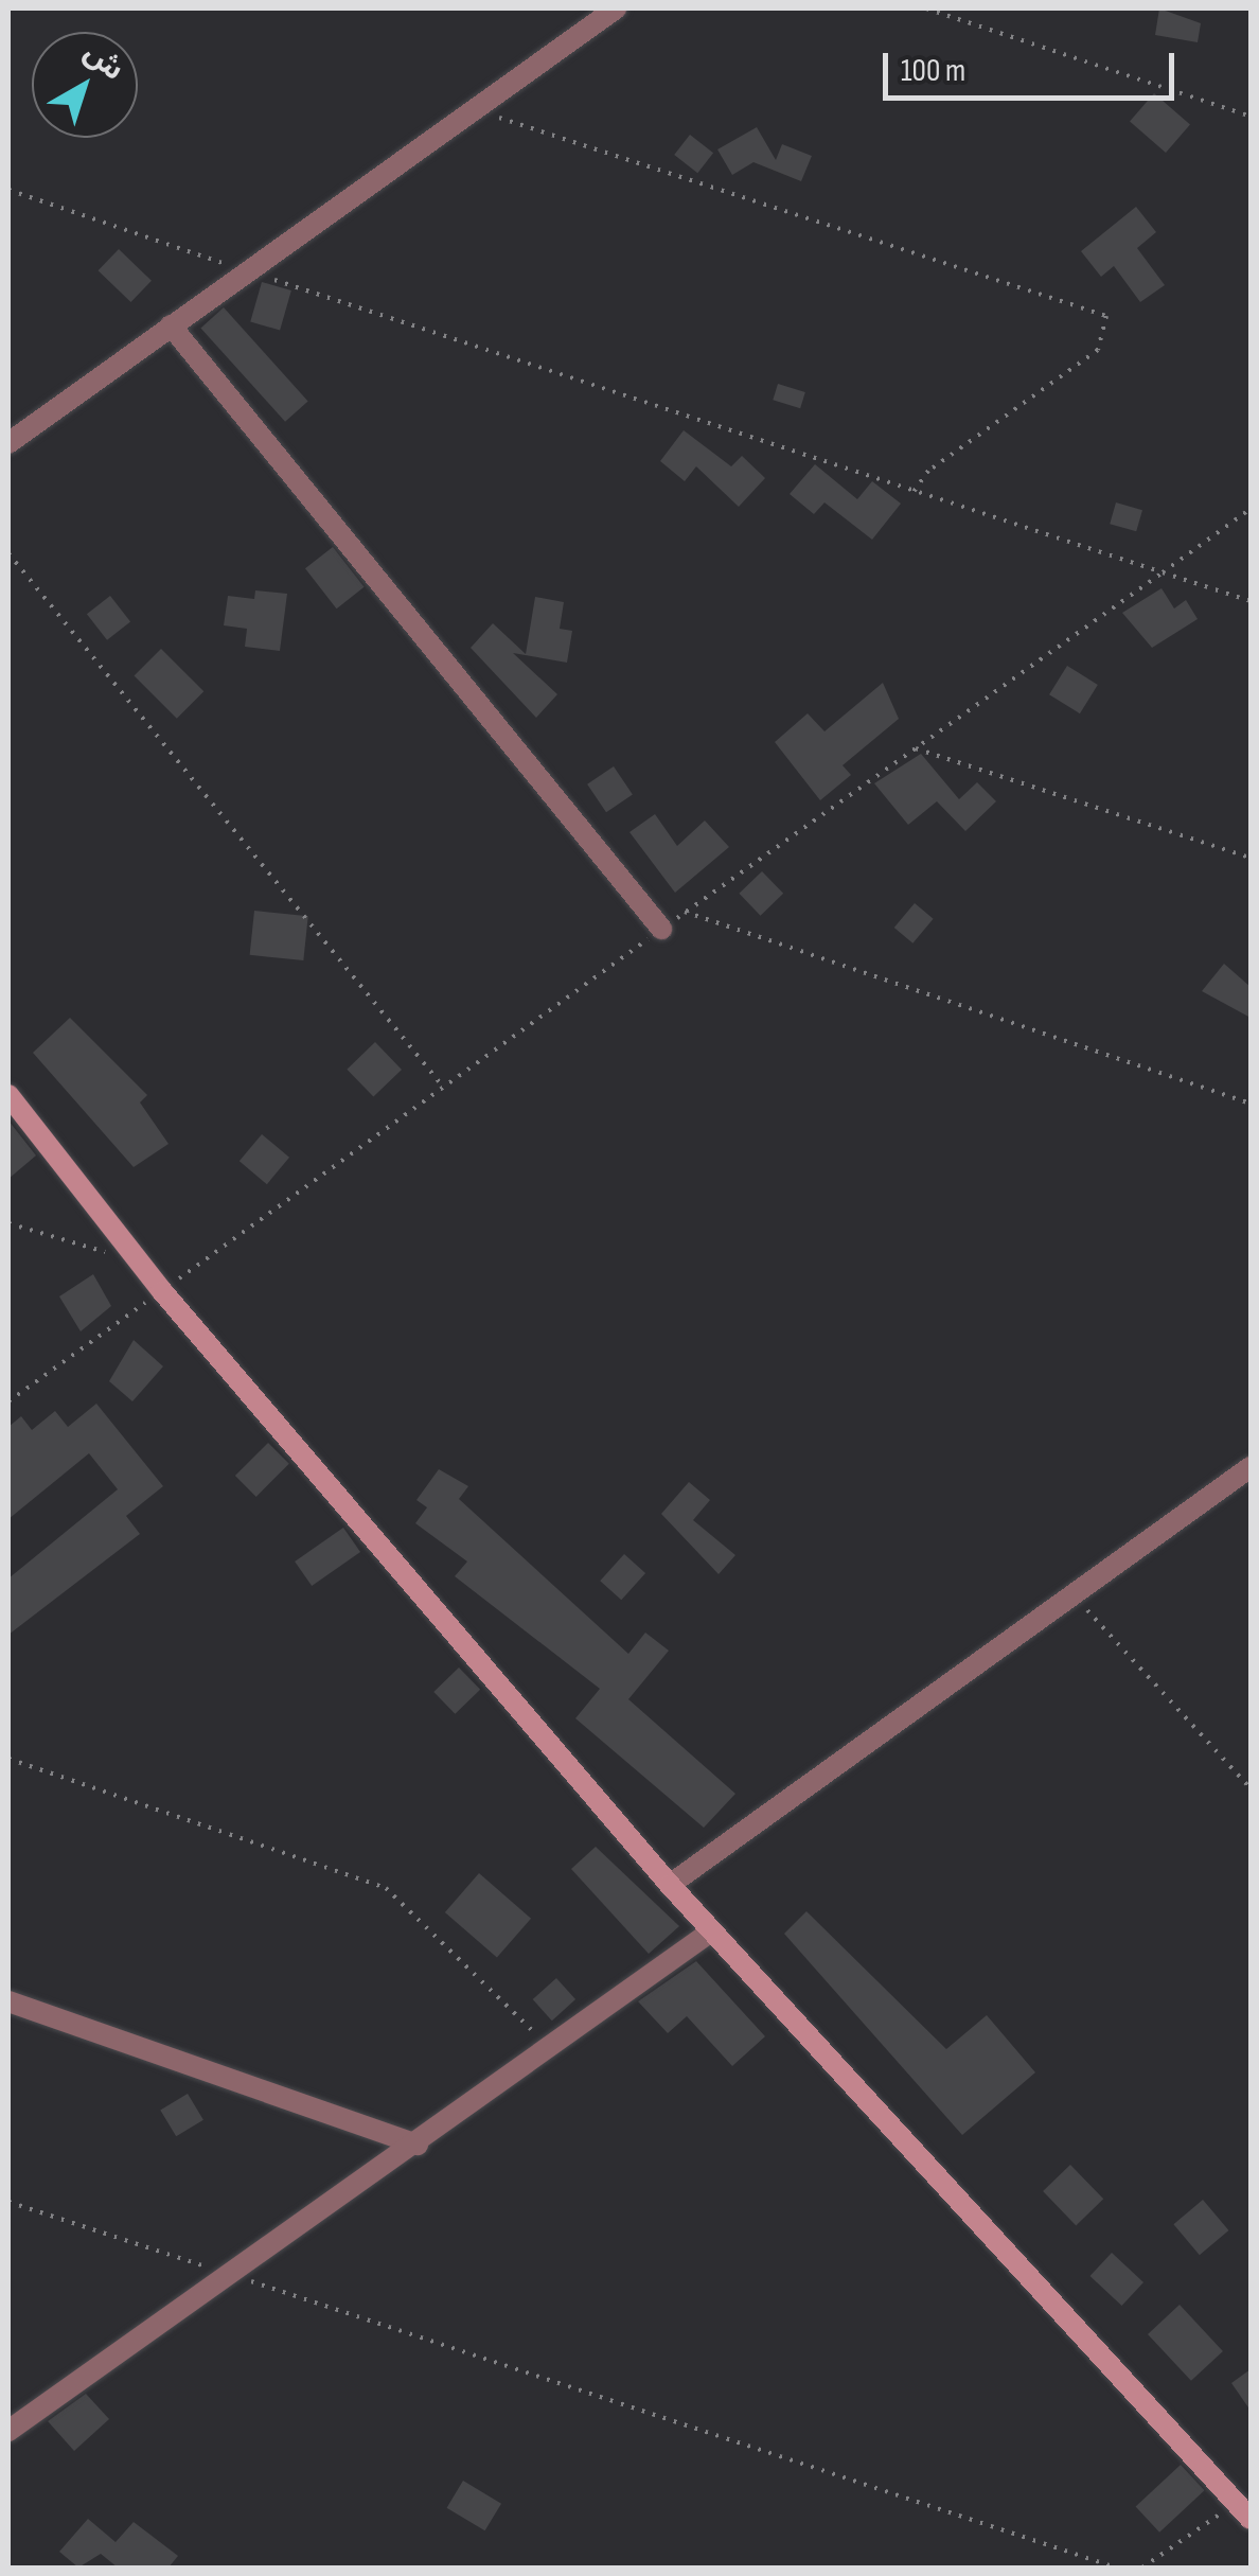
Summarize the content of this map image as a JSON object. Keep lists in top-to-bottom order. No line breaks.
{"scale_bar":"100 m","north":"top right"}
